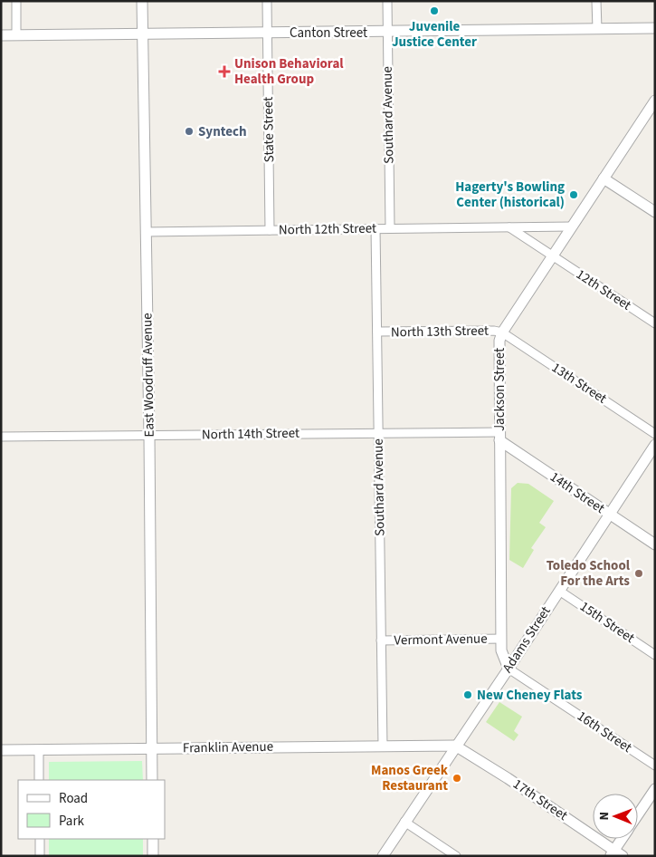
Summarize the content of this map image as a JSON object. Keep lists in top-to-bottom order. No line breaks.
{"streets":{"street":["Canton Street","Southard Avenue","State Street","North 12th Street","12th Street","North 13th Street","East Woodruff Avenue","13th Street","Jackson Street","North 14th Street","14th Street","15th Street","Vermont Avenue","Adams Street","16th Street","Franklin Avenue","17th Street"]},"crossings":[["Canton Street","Southard Avenue"],["Canton Street","State Street"],["Canton Street","East Woodruff Avenue"],["Southard Avenue","North 12th Street"],["Southard Avenue","North 13th Street"],["Southard Avenue","North 14th Street"],["Southard Avenue","Vermont Avenue"],["Southard Avenue","Franklin Avenue"],["State Street","North 12th Street"],["North 12th Street","East Woodruff Avenue"],["North 12th Street","Jackson Street"],["12th Street","Jackson Street"],["North 13th Street","13th Street"],["North 13th Street","Jackson Street"],["East Woodruff Avenue","North 14th Street"],["East Woodruff Avenue","Franklin Avenue"],["13th Street","Jackson Street"],["Jackson Street","North 14th Street"],["Jackson Street","14th Street"],["Jackson Street","Vermont Avenue"],["Jackson Street","Adams Street"],["Jackson Street","16th Street"],["North 14th Street","14th Street"],["14th Street","Adams Street"],["15th Street","Adams Street"],["Adams Street","16th Street"],["Adams Street","Franklin Avenue"],["Adams Street","17th Street"],["Franklin Avenue","17th Street"]],"places":{"other":["Juvenile Justice Center","Syntech","Hagerty's Bowling Center (historical)","Toledo School For the Arts","New Cheney Flats","Manos Greek Restaurant"],"health":["Unison Behavioral Health Group"]},"legend":["Road","Park"],"north":"left"}
